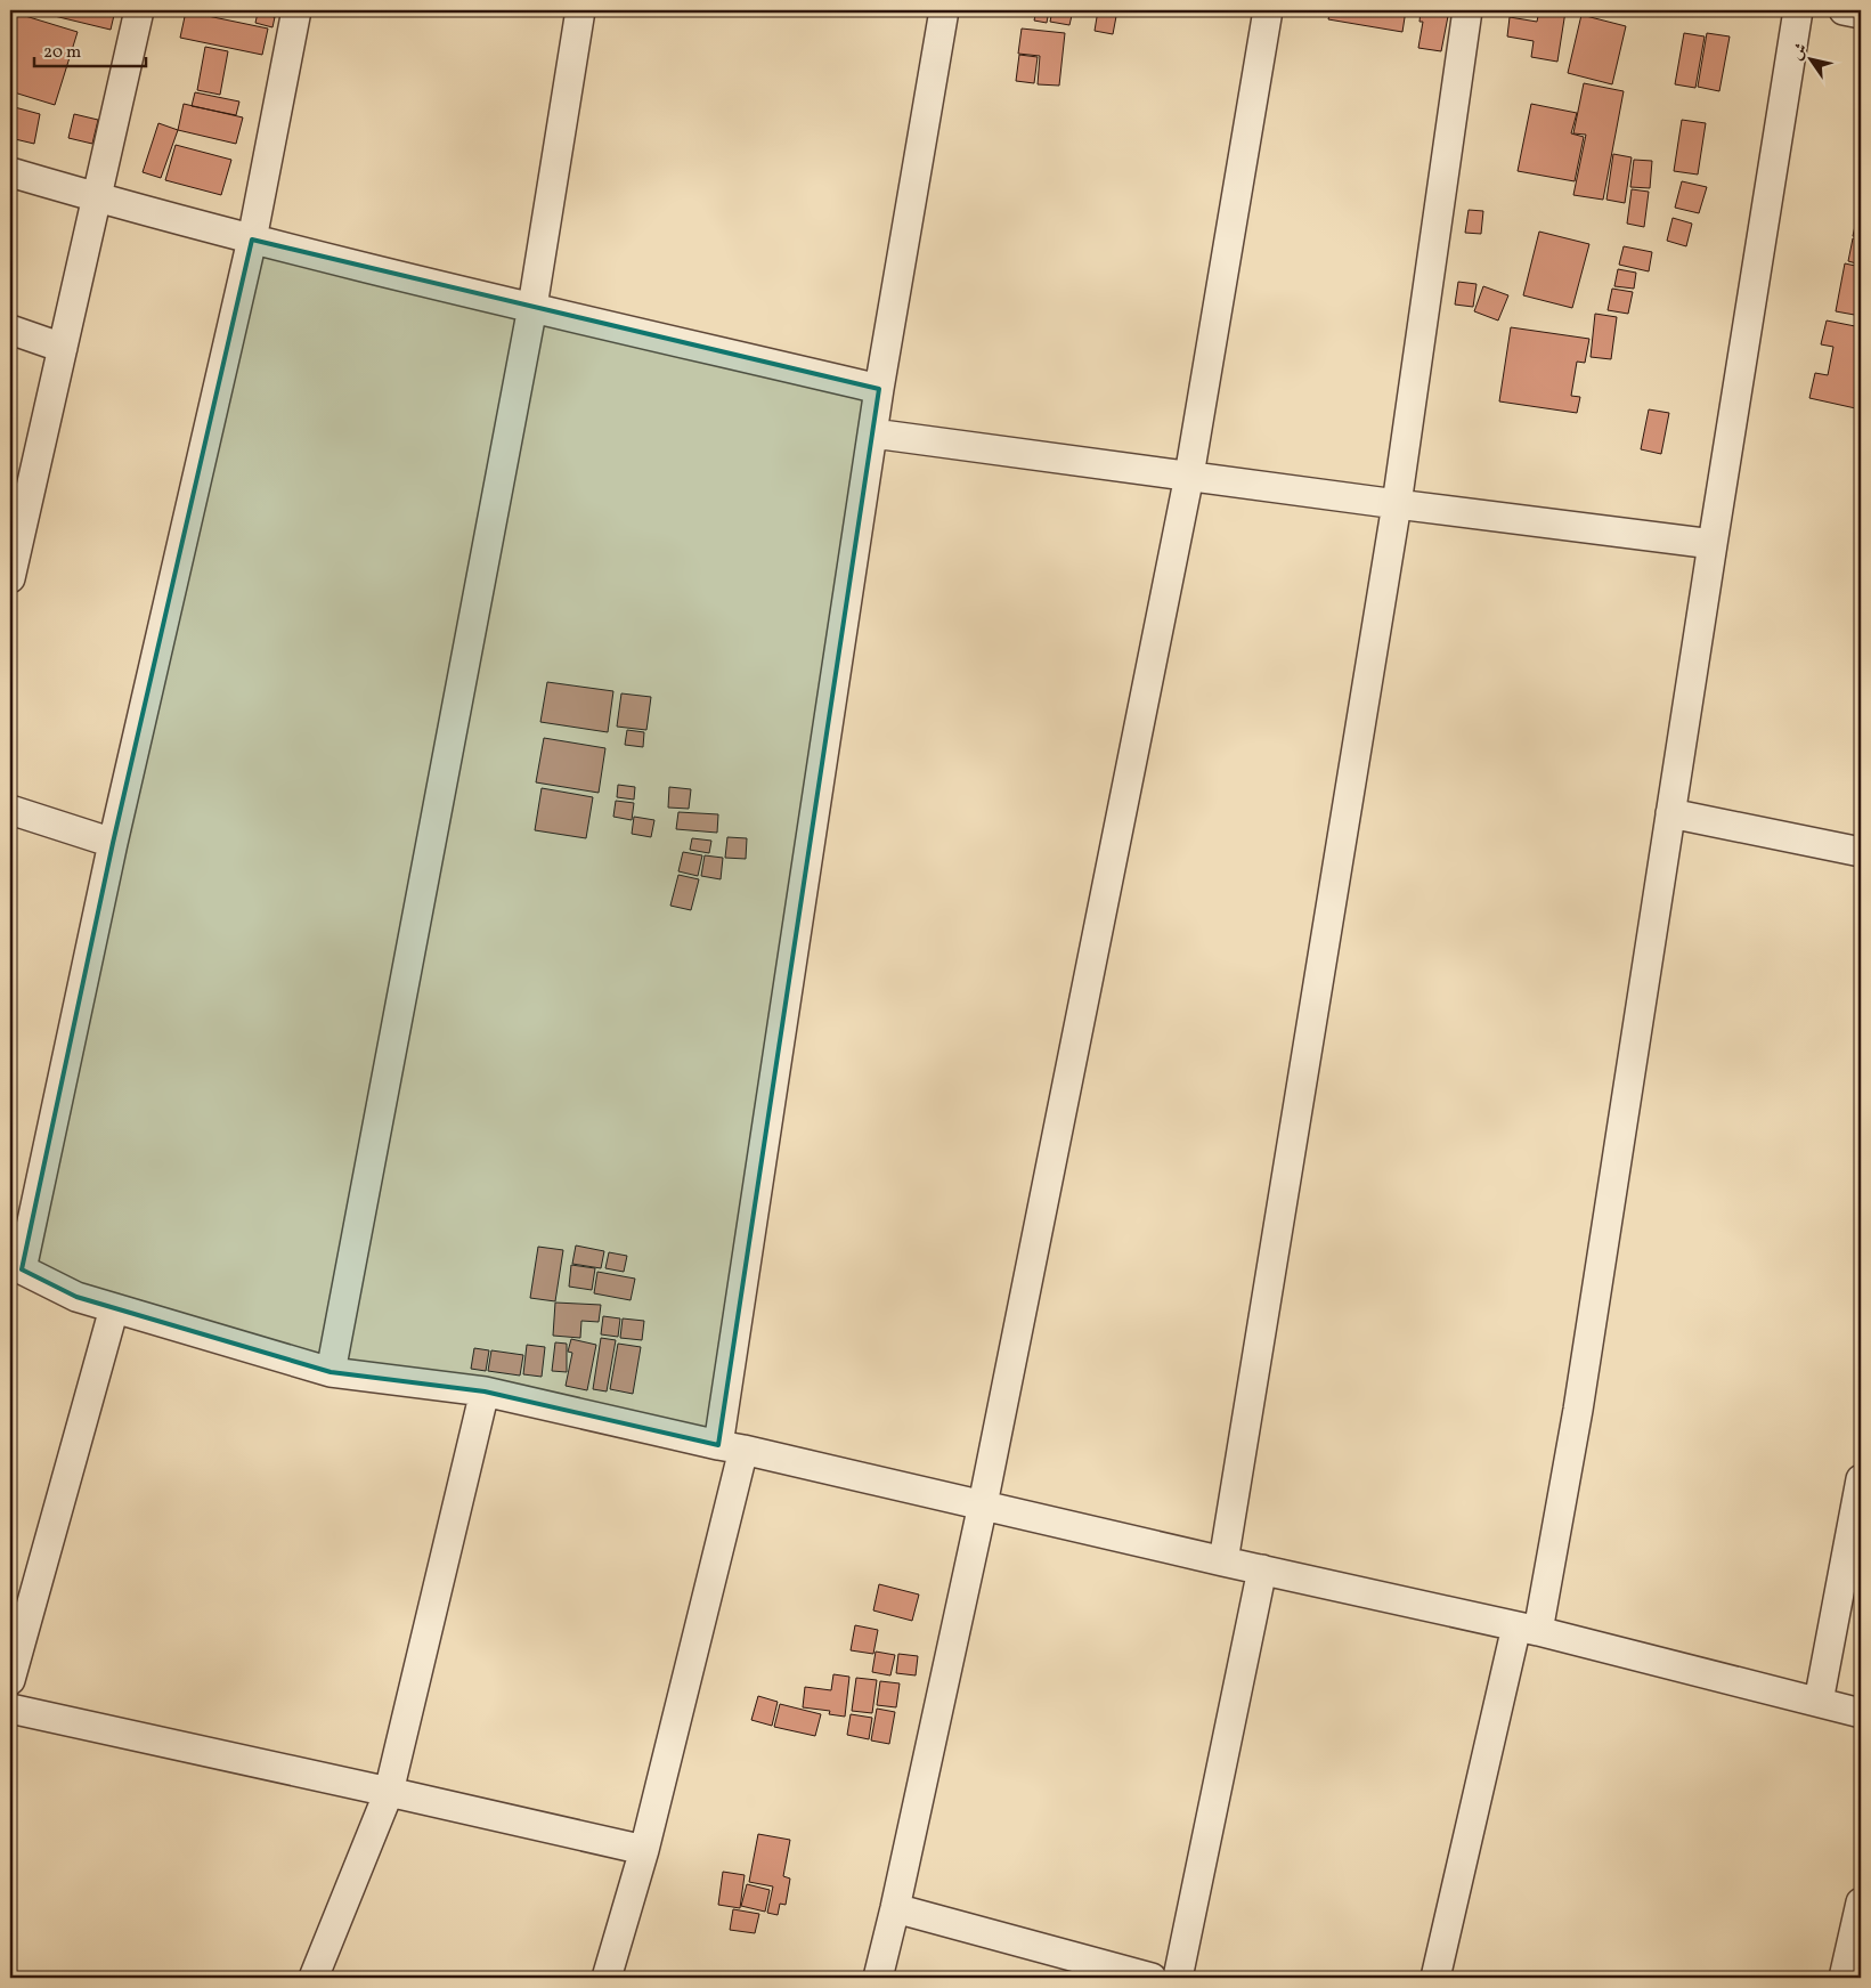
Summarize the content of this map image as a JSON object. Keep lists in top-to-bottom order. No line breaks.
{"scale_bar":"20 m","north":"top left"}
